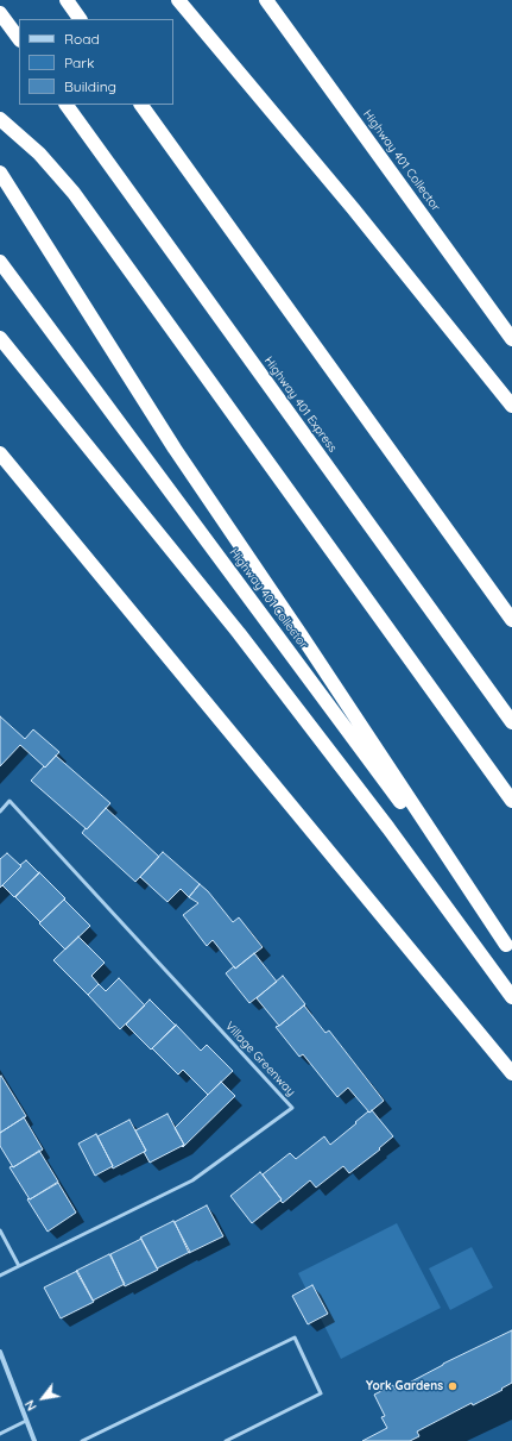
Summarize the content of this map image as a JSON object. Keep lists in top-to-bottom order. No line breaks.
{"streets":{"highway":["Highway 401 Collector","Highway 401 Express"],"lane":["Village Greenway"]},"places":["York Gardens"],"legend":["Road","Park","Building"],"north":"bottom left"}
